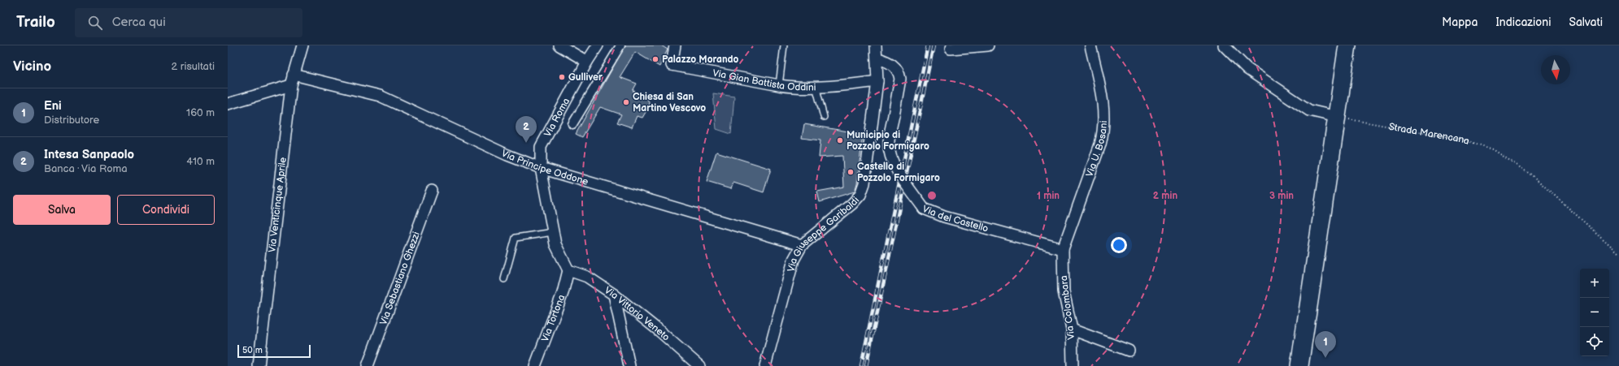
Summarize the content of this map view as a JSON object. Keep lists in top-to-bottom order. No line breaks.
{"streets":{"street":["Via Gian Battista Oddini","Via Roma","Via U. Bosani","Via Principe Oddone","Via Venticinque Aprile","Via del Castello","Via Giuseppe Garibaldi","Via Sebastiano Ghezzi","Via Colombara","Via Vittorio Veneto","Via Tortona"],"path":["Strada Marencana"]},"crossings":[["Via Gian Battista Oddini","Via Giuseppe Garibaldi"],["Via Roma","Via Principe Oddone"],["Via Roma","Via Vittorio Veneto"],["Via Roma","Via Tortona"],["Via U. Bosani","Via del Castello"],["Via U. Bosani","Via Colombara"],["Via Principe Oddone","Via Venticinque Aprile"],["Via Principe Oddone","Via Giuseppe Garibaldi"],["Via del Castello","Via Giuseppe Garibaldi"],["Via del Castello","Via Colombara"],["Via Vittorio Veneto","Via Tortona"]],"places":["Palazzo Morando","Gulliver","Chiesa di San Martino Vescovo","Municipio di Pozzolo Formigaro","Castello di Pozzolo Formigaro"],"scale_bar":"50 m","north":"bottom","page":{"header":"Trailo","search":"Cerca qui","nav":["Mappa","Indicazioni","Salvati"],"heading":["Vicino","2 risultati"],"list":[{"mark":"1","name":"Eni","note":"Distributore","value":"160 m"},{"mark":"2","name":"Intesa Sanpaolo","note":"Banca · Via Roma","value":"410 m"}],"pins":["2","1"],"buttons":["Salva","Condividi"],"map_buttons":["+","−"],"scale":"50 m"},"rings":["1 min","2 min","3 min"]}
